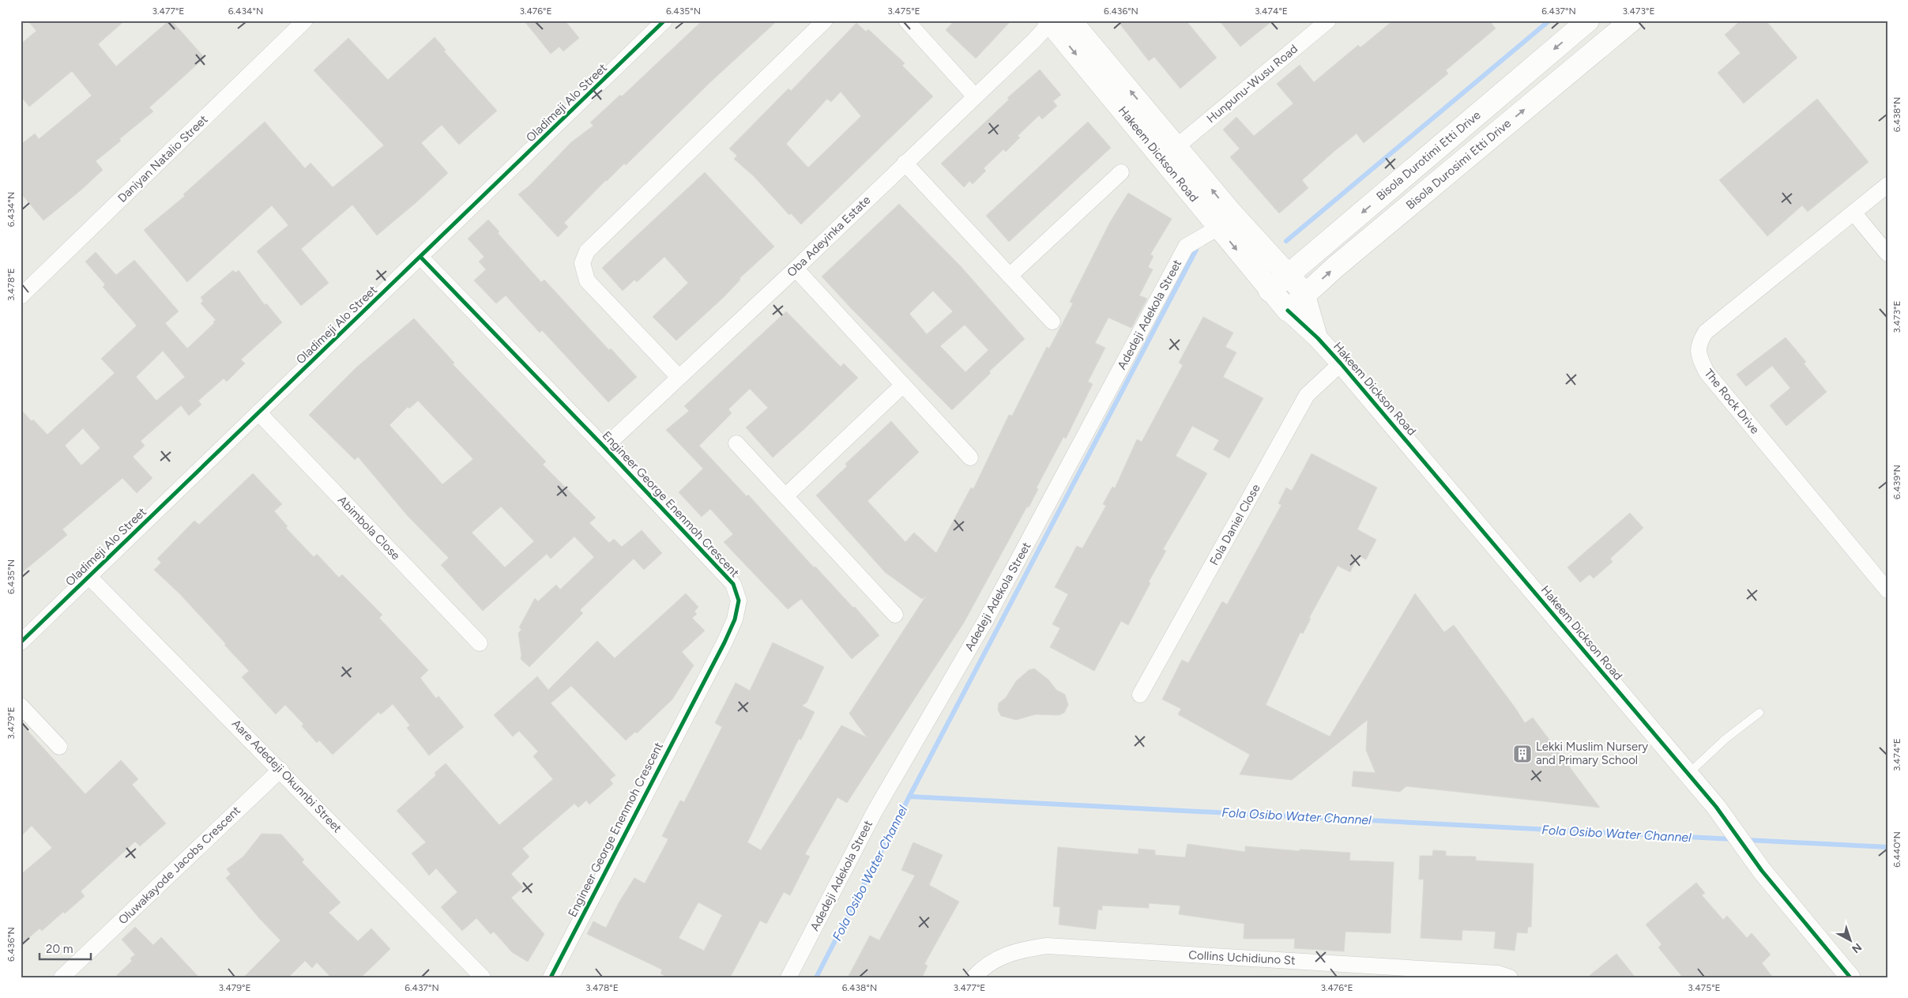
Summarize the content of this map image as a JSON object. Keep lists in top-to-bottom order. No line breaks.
{"streets":{"main road":["Hakeem Dickson Road","Bisola Durotimi Etti Drive","Bisola Durosimi Etti Drive"],"street":["Hunpunu-Wusu Road","Oladimeji Alo Street","Daniyan Natalio Street","Oba Adeyinka Estate","Adedeji Adekola Street","The Rock Drive","Engineer George Enenmoh Crescent","Fola Daniel Close","Abimbola Close","Aare Adedeji Okunnbi Street","Oluwakayode Jacobs Crescent","Collins Uchidiuno St"]},"crossings":[["Hunpunu-Wusu Road","Hakeem Dickson Road"],["Oladimeji Alo Street","Engineer George Enenmoh Crescent"],["Oladimeji Alo Street","Abimbola Close"],["Oladimeji Alo Street","Aare Adedeji Okunnbi Street"],["Hakeem Dickson Road","Bisola Durotimi Etti Drive"],["Hakeem Dickson Road","Bisola Durosimi Etti Drive"],["Hakeem Dickson Road","Oba Adeyinka Estate"],["Hakeem Dickson Road","Adedeji Adekola Street"],["Hakeem Dickson Road","Fola Daniel Close"],["Oba Adeyinka Estate","Engineer George Enenmoh Crescent"],["Aare Adedeji Okunnbi Street","Oluwakayode Jacobs Crescent"]],"one_way":["Bisola Durotimi Etti Drive","Bisola Durosimi Etti Drive"],"water":["Fola Osibo Water Channel"],"places":{"building":["Lekki Muslim Nursery and Primary School"]},"scale_bar":"20 m","north":"bottom right","coordinates":["3.477°E","6.434°N","3.476°E","6.435°N","3.475°E","6.436°N","3.474°E","6.437°N","3.473°E","6.438°N","3.478°E","6.439°N","3.479°E","6.440°N"]}
